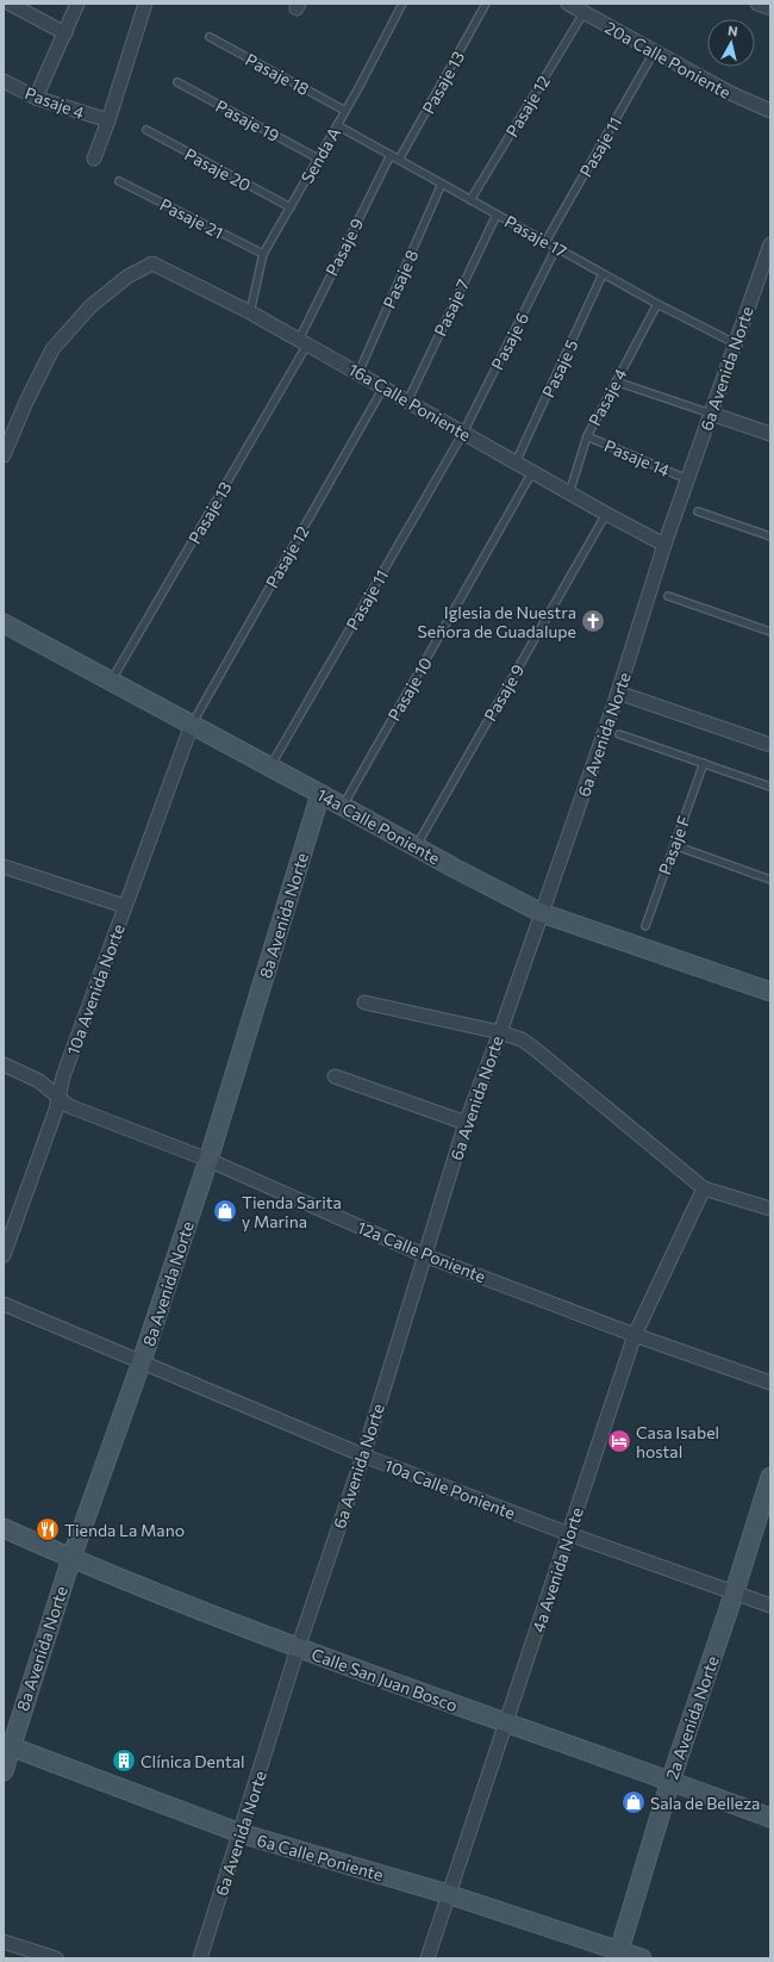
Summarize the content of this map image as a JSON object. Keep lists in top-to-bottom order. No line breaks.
{"streets":{"street":["20a Calle Poniente","Pasaje 4","6a Avenida Norte","16a Calle Poniente","14a Calle Poniente","8a Avenida Norte","10a Avenida Norte","12a Calle Poniente","10a Calle Poniente","4a Avenida Norte","Calle San Juan Bosco","2a Avenida Norte","6a Calle Poniente"],"lane":["Pasaje 18","Pasaje 13","Pasaje 12","Pasaje 19","Pasaje 11","Senda A","Pasaje 20","Pasaje 21","Pasaje 17","Pasaje 9","Pasaje 8","Pasaje 7","Pasaje 6","Pasaje 5","Pasaje 14","Pasaje 10","Pasaje F"]},"crossings":[["20a Calle Poniente","Pasaje 12"],["20a Calle Poniente","Pasaje 11"],["Pasaje 18","Senda A"],["Pasaje 13","Pasaje 17"],["Pasaje 13","Pasaje 9"],["Pasaje 13","16a Calle Poniente"],["Pasaje 13","14a Calle Poniente"],["Pasaje 4","Pasaje 17"],["Pasaje 4","16a Calle Poniente"],["Pasaje 4","Pasaje 14"],["Pasaje 12","Pasaje 17"],["Pasaje 12","16a Calle Poniente"],["Pasaje 12","14a Calle Poniente"],["Pasaje 12","10a Avenida Norte"],["Pasaje 19","Senda A"],["Pasaje 11","Pasaje 17"],["Pasaje 11","Pasaje 6"],["Pasaje 11","16a Calle Poniente"],["Pasaje 11","14a Calle Poniente"],["Senda A","Pasaje 20"],["Senda A","Pasaje 21"],["Senda A","Pasaje 17"],["Senda A","16a Calle Poniente"],["Pasaje 17","Pasaje 9"],["Pasaje 17","Pasaje 8"],["Pasaje 17","Pasaje 7"],["Pasaje 17","Pasaje 6"],["Pasaje 17","Pasaje 5"],["Pasaje 17","6a Avenida Norte"],["Pasaje 9","16a Calle Poniente"],["Pasaje 9","14a Calle Poniente"],["Pasaje 8","16a Calle Poniente"],["Pasaje 7","16a Calle Poniente"],["Pasaje 6","16a Calle Poniente"],["Pasaje 5","16a Calle Poniente"],["6a Avenida Norte","16a Calle Poniente"],["6a Avenida Norte","Pasaje 14"],["6a Avenida Norte","14a Calle Poniente"],["6a Avenida Norte","12a Calle Poniente"],["6a Avenida Norte","10a Calle Poniente"],["6a Avenida Norte","Calle San Juan Bosco"],["6a Avenida Norte","6a Calle Poniente"],["16a Calle Poniente","Pasaje 10"],["Pasaje 10","14a Calle Poniente"],["14a Calle Poniente","8a Avenida Norte"],["14a Calle Poniente","10a Avenida Norte"],["8a Avenida Norte","12a Calle Poniente"],["8a Avenida Norte","10a Calle Poniente"],["8a Avenida Norte","Calle San Juan Bosco"],["8a Avenida Norte","6a Calle Poniente"],["10a Avenida Norte","12a Calle Poniente"],["12a Calle Poniente","4a Avenida Norte"],["10a Calle Poniente","4a Avenida Norte"],["10a Calle Poniente","2a Avenida Norte"],["4a Avenida Norte","Calle San Juan Bosco"],["4a Avenida Norte","6a Calle Poniente"],["Calle San Juan Bosco","2a Avenida Norte"],["2a Avenida Norte","6a Calle Poniente"]],"places":{"church":["Iglesia de Nuestra Señora de Guadalupe"],"shop":["Tienda Sarita y Marina","Sala de Belleza"],"hotel":["Casa Isabel hostal"],"restaurant":["Tienda La Mano"],"building":["Clínica Dental"]},"north":"top"}
